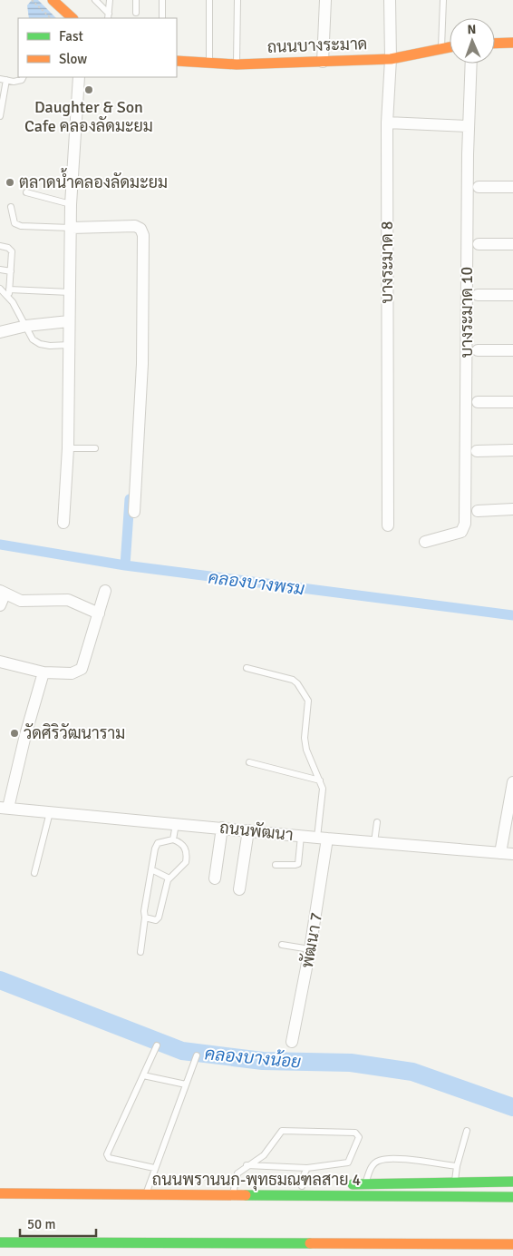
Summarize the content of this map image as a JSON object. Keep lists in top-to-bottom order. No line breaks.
{"streets":{"main road":["ถนนบางระมาด","ถนนพรานนก-พุทธมณฑลสาย 4"],"street":["บางระมาด 8","บางระมาด 10","ถนนพัฒนา","พัฒนา 7"]},"crossings":[["ถนนบางระมาด","บางระมาด 8"],["ถนนพัฒนา","พัฒนา 7"]],"water":["คลองบางพรม","คลองบางน้อย"],"places":["Daughter & Son Cafe คลองลัดมะยม","ตลาดน้ำคลองลัดมะยม","วัดศิริวัฒนาราม"],"legend":["Fast","Slow"],"scale_bar":"50 m","north":"top"}
